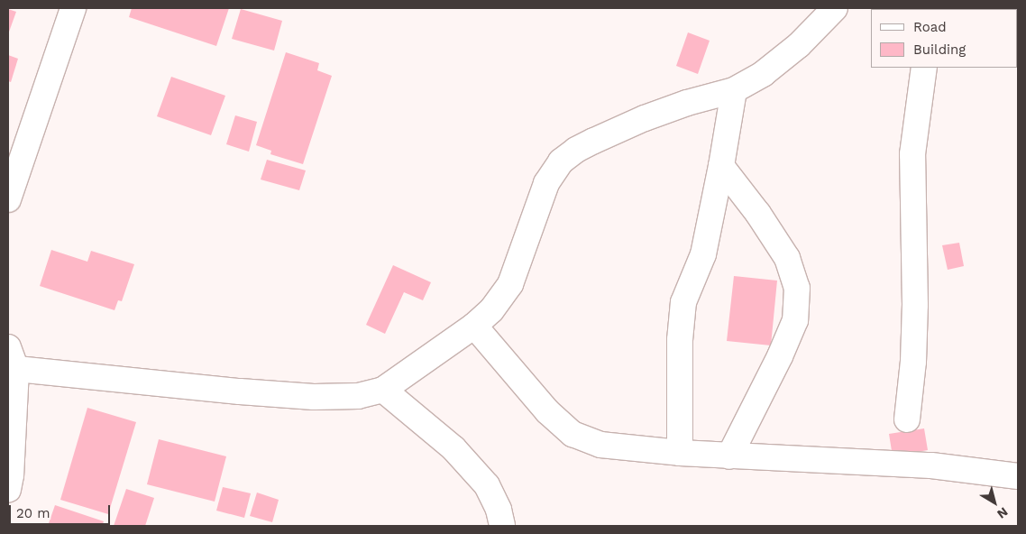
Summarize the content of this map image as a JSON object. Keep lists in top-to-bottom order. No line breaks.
{"legend":["Road","Building"],"scale_bar":"20 m","north":"bottom right"}
